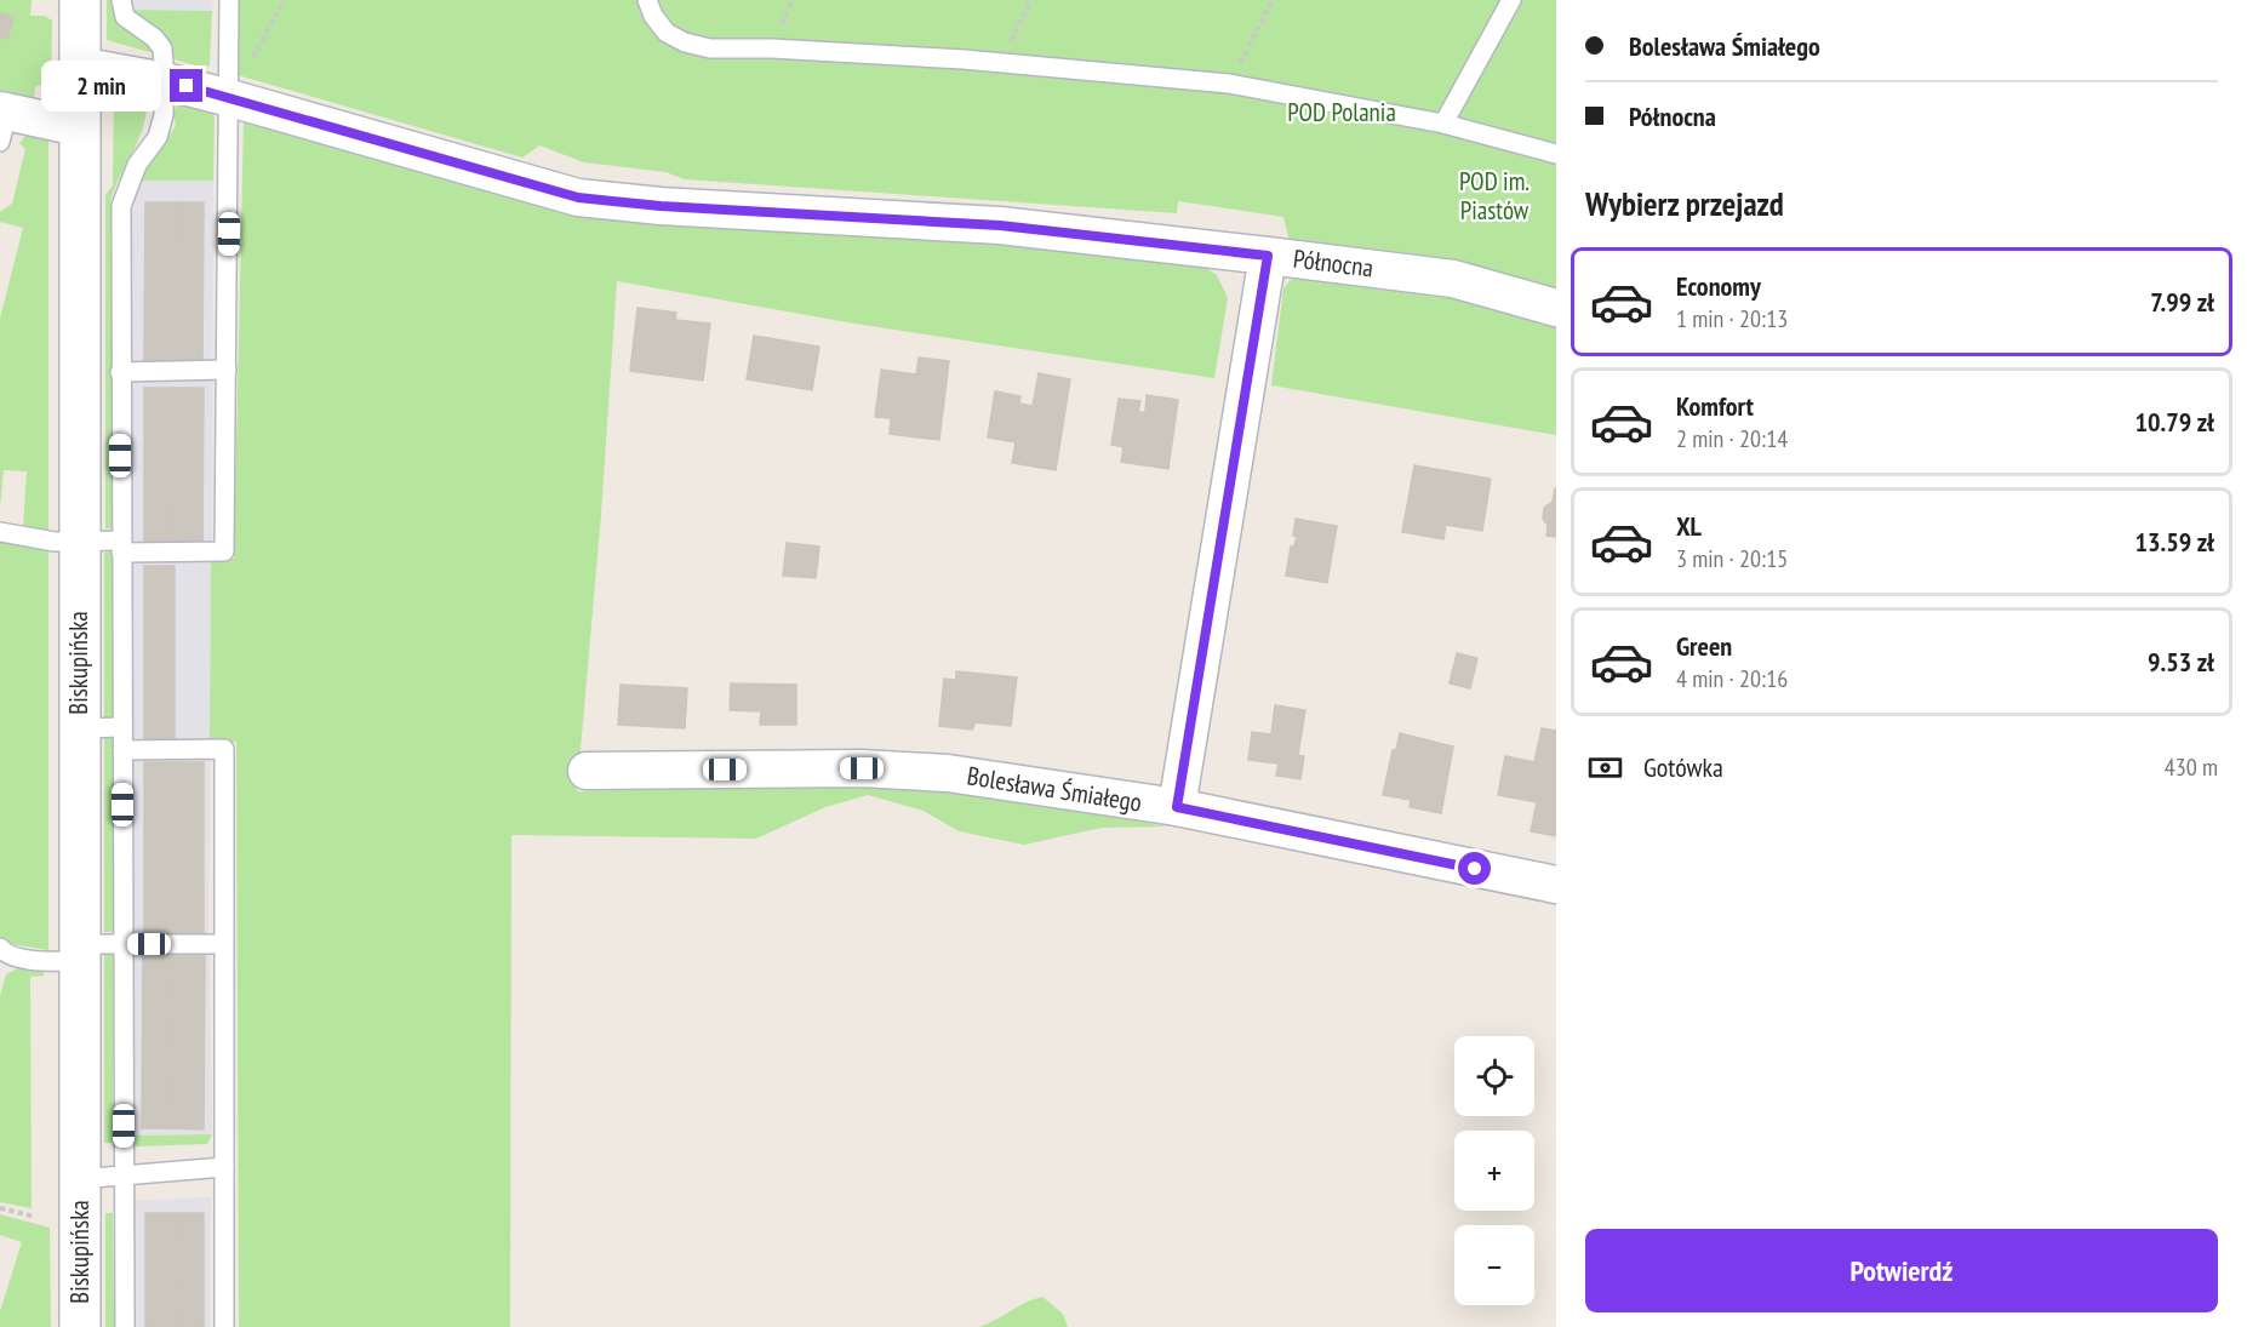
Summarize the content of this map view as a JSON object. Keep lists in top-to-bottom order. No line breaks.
{"streets":{"street":["Północna","Biskupińska","Bolesława Śmiałego"]},"crossings":[["Północna","Biskupińska"]],"parks":["POD Polania","POD im. Piastów"],"page":{"banner":["Bolesława Śmiałego","Północna"],"bubble":"2 min","heading":"Wybierz przejazd","list":[{"name":"Economy","note":"1 min · 20:13","value":"7.99 zł"},{"name":"Komfort","note":"2 min · 20:14","value":"10.79 zł"},{"name":"XL","note":"3 min · 20:15","value":"13.59 zł"},{"name":"Green","note":"4 min · 20:16","value":"9.53 zł"}],"pay":["Gotówka","430 m"],"map_buttons":["+","−"],"buttons":"Potwierdź"}}
